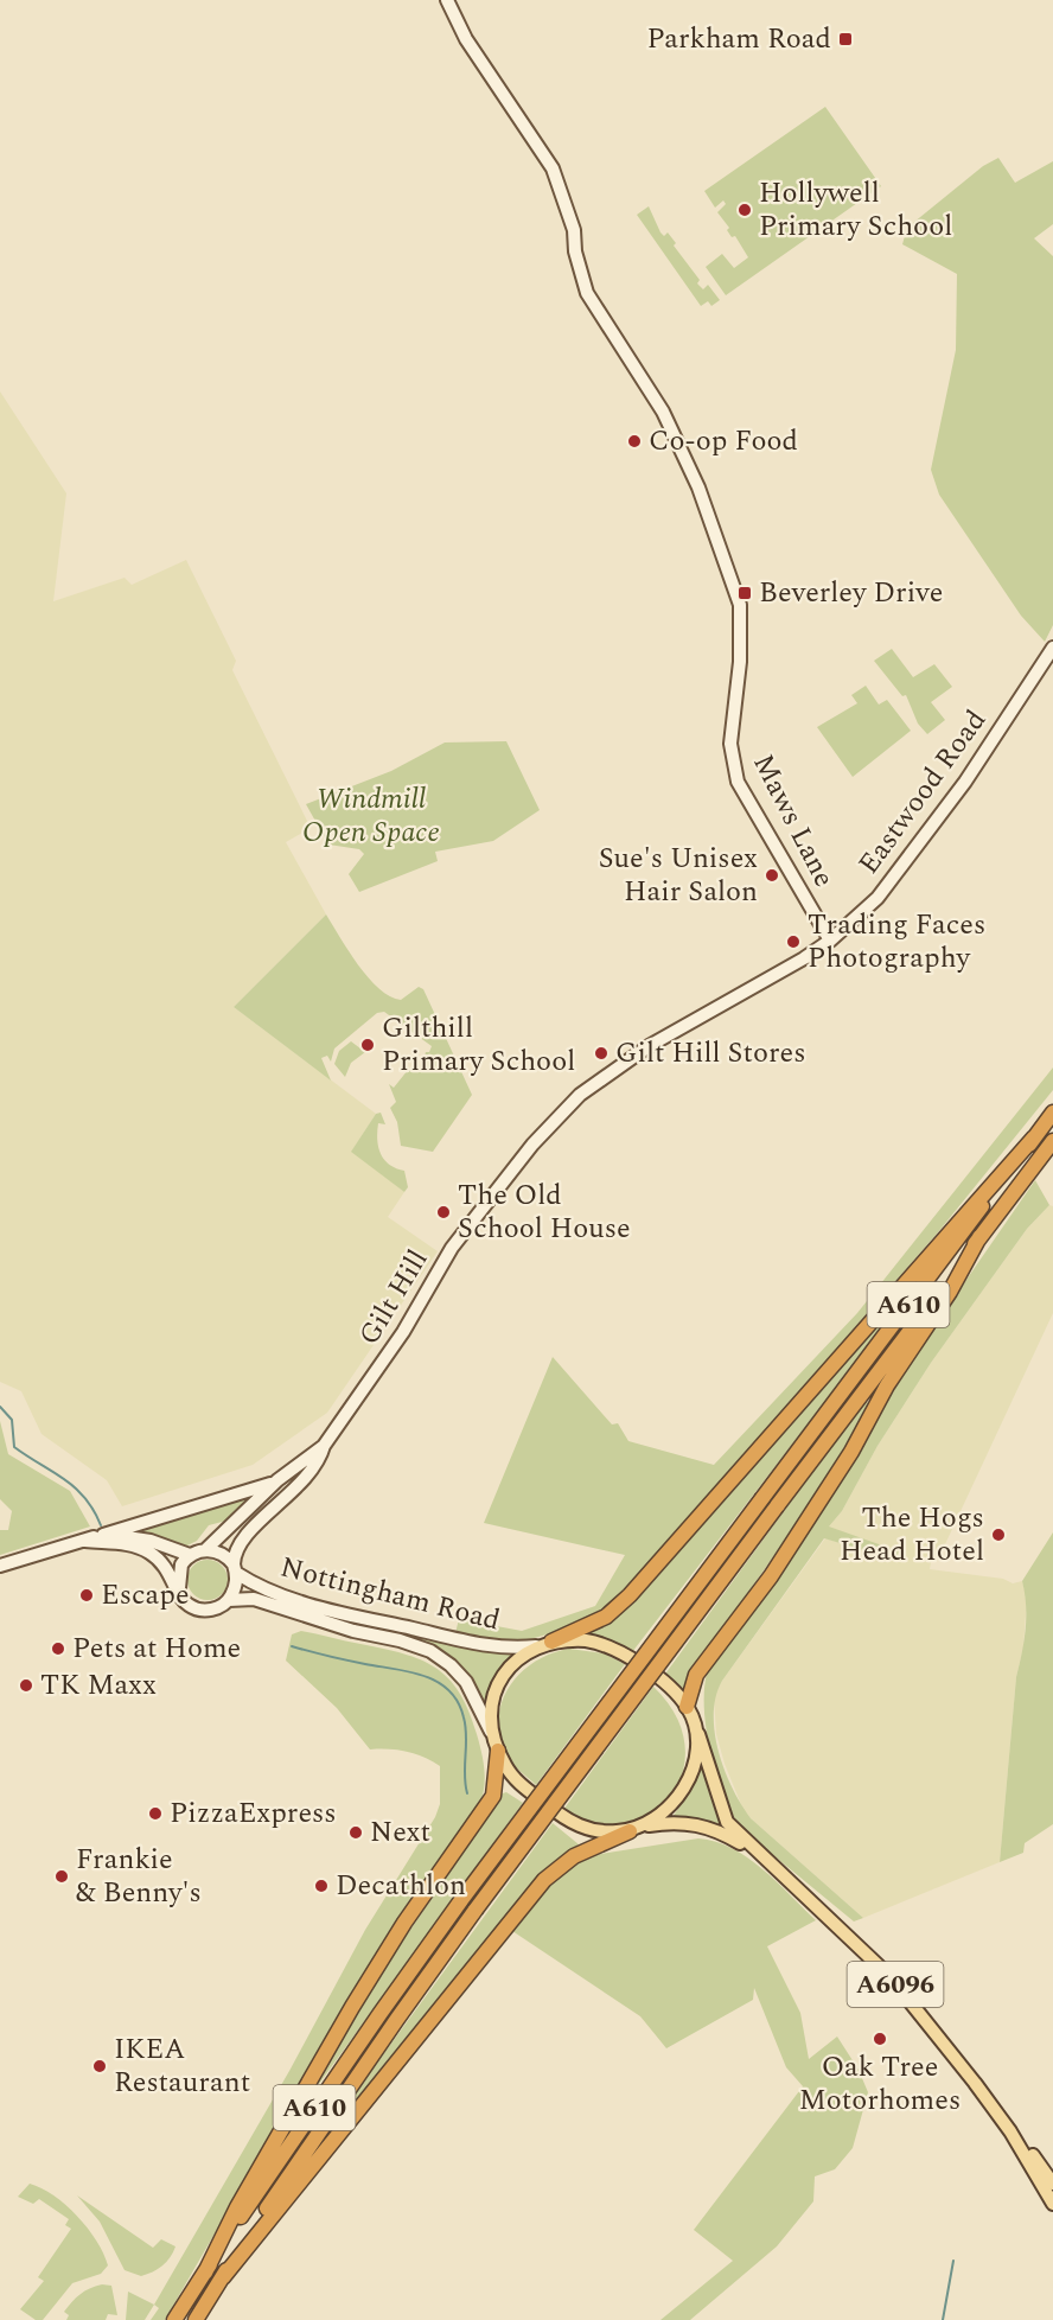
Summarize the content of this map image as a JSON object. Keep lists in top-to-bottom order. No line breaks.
{"streets":{"highway":["A610"],"main road":["A6096"],"street":["Eastwood Road","Maws Lane","Gilt Hill","Nottingham Road"]},"crossings":[["Eastwood Road","Maws Lane"],["Eastwood Road","Gilt Hill"],["Gilt Hill","Nottingham Road"],["Nottingham Road","A6096"]],"parks":["Windmill Open Space"],"places":{"transit":["Parkham Road","Beverley Drive"],"other":["Hollywell Primary School","Co-op Food","Sue's Unisex Hair Salon","Trading Faces Photography","Gilthill Primary School","Gilt Hill Stores","The Old School House","The Hogs Head Hotel","Escape","Pets at Home","TK Maxx","PizzaExpress","Next","Frankie & Benny's","Decathlon","Oak Tree Motorhomes","IKEA Restaurant"]}}
